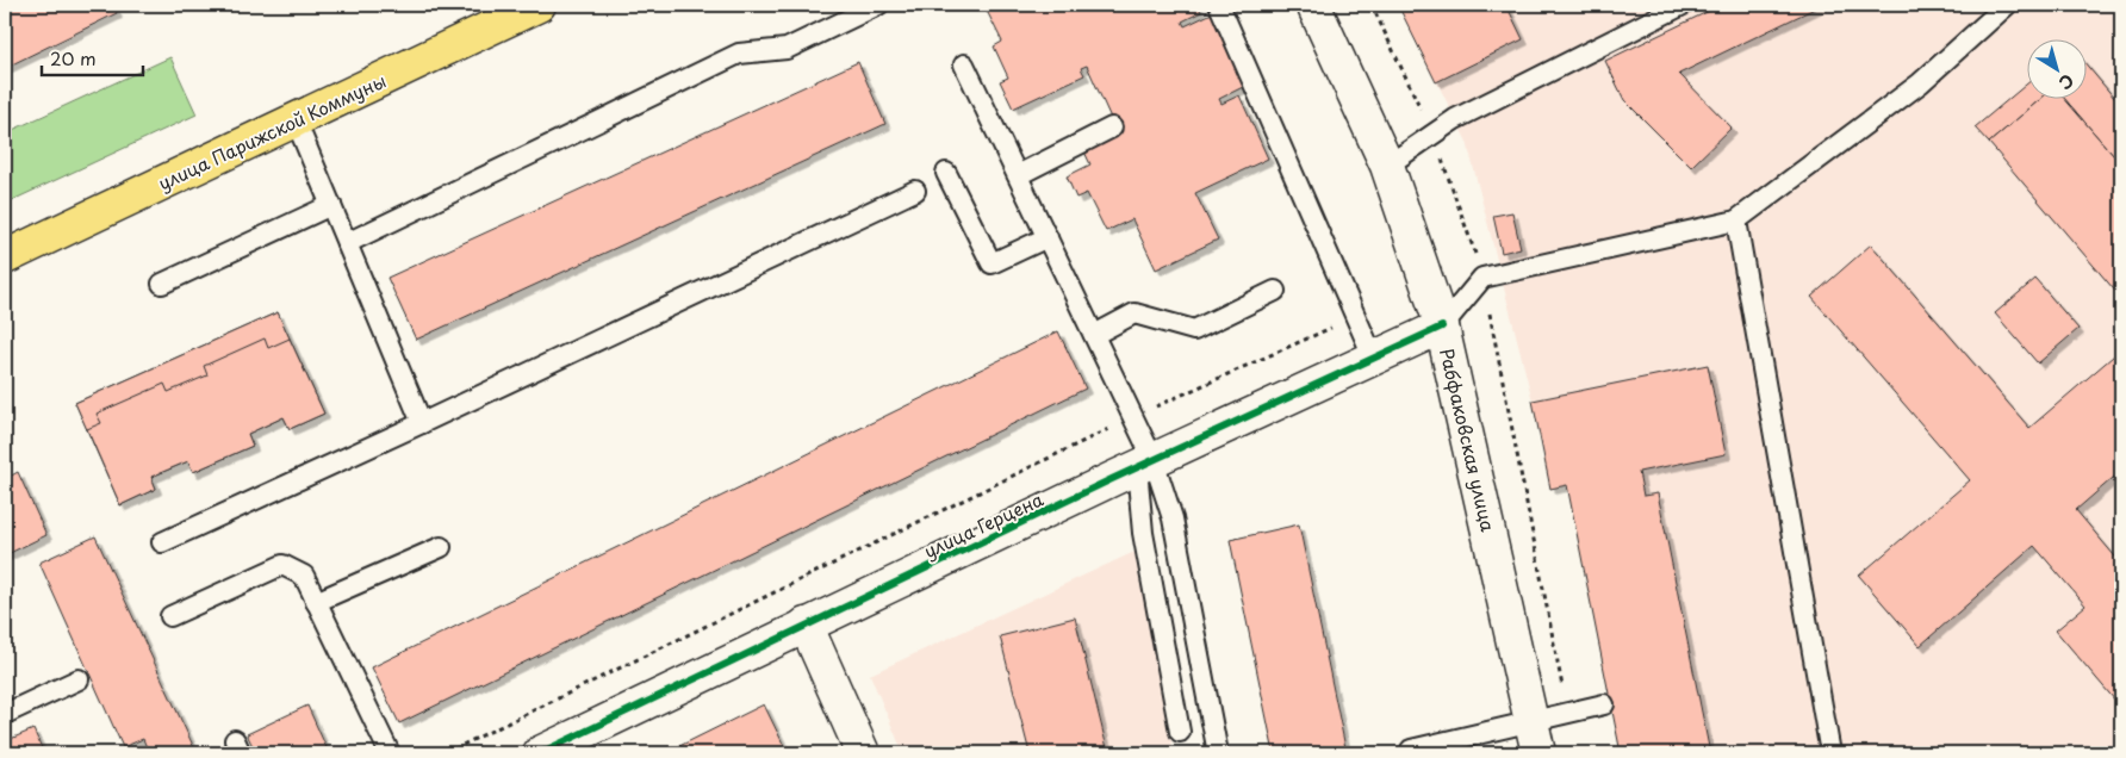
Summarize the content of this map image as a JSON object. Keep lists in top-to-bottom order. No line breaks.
{"streets":{"main road":["улица Парижской Коммуны"],"street":["Рабфаковская улица","улица Герцена"]},"crossings":[["Рабфаковская улица","улица Герцена"]],"scale_bar":"20 m","north":"bottom right"}
